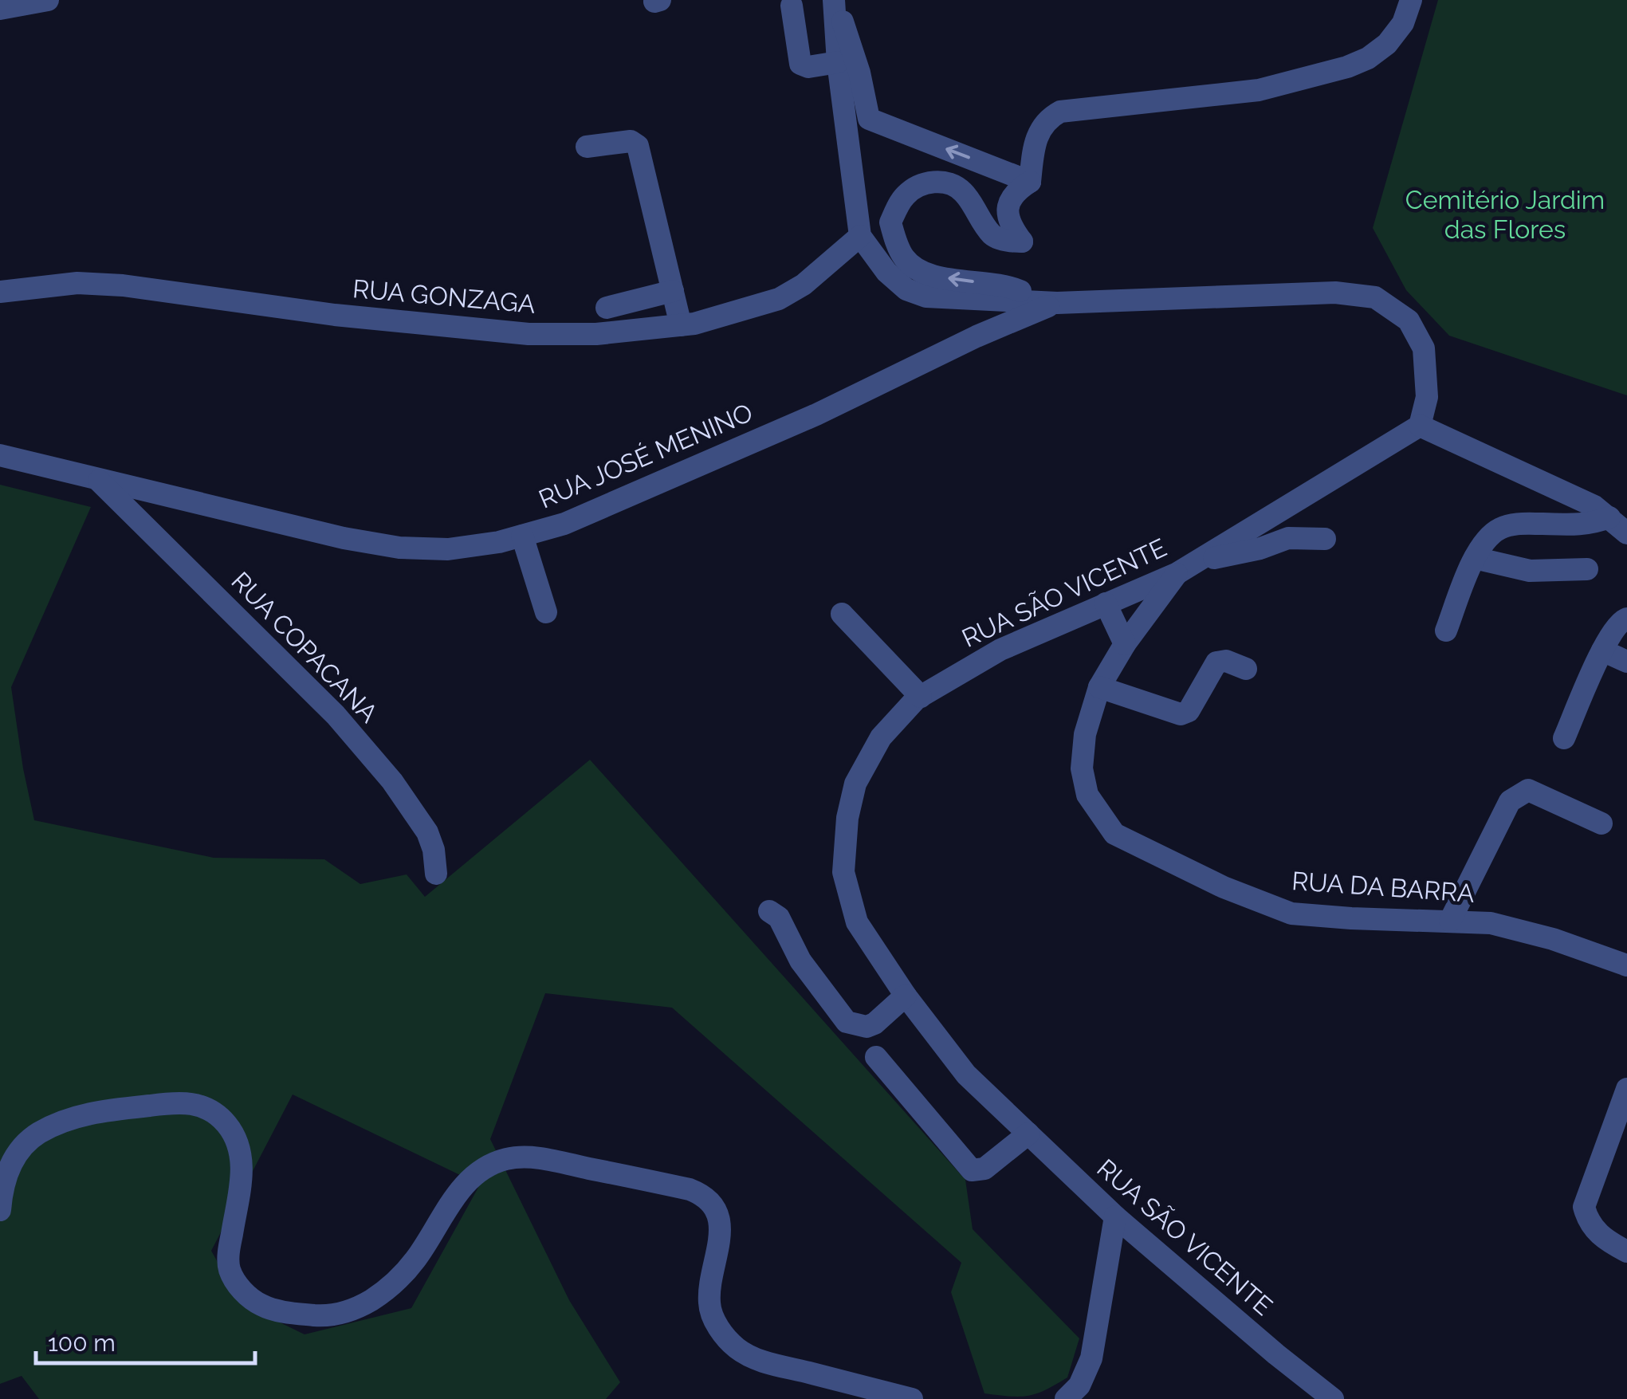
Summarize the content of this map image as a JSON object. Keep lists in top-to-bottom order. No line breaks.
{"streets":{"street":["RUA GONZAGA","RUA JOSÉ MENINO","RUA SÃO VICENTE","RUA COPACANA","RUA DA BARRA"]},"crossings":[["RUA JOSÉ MENINO","RUA COPACANA"],["RUA SÃO VICENTE","RUA DA BARRA"]],"parks":["Cemitério Jardim das Flores"],"scale_bar":"100 m"}
